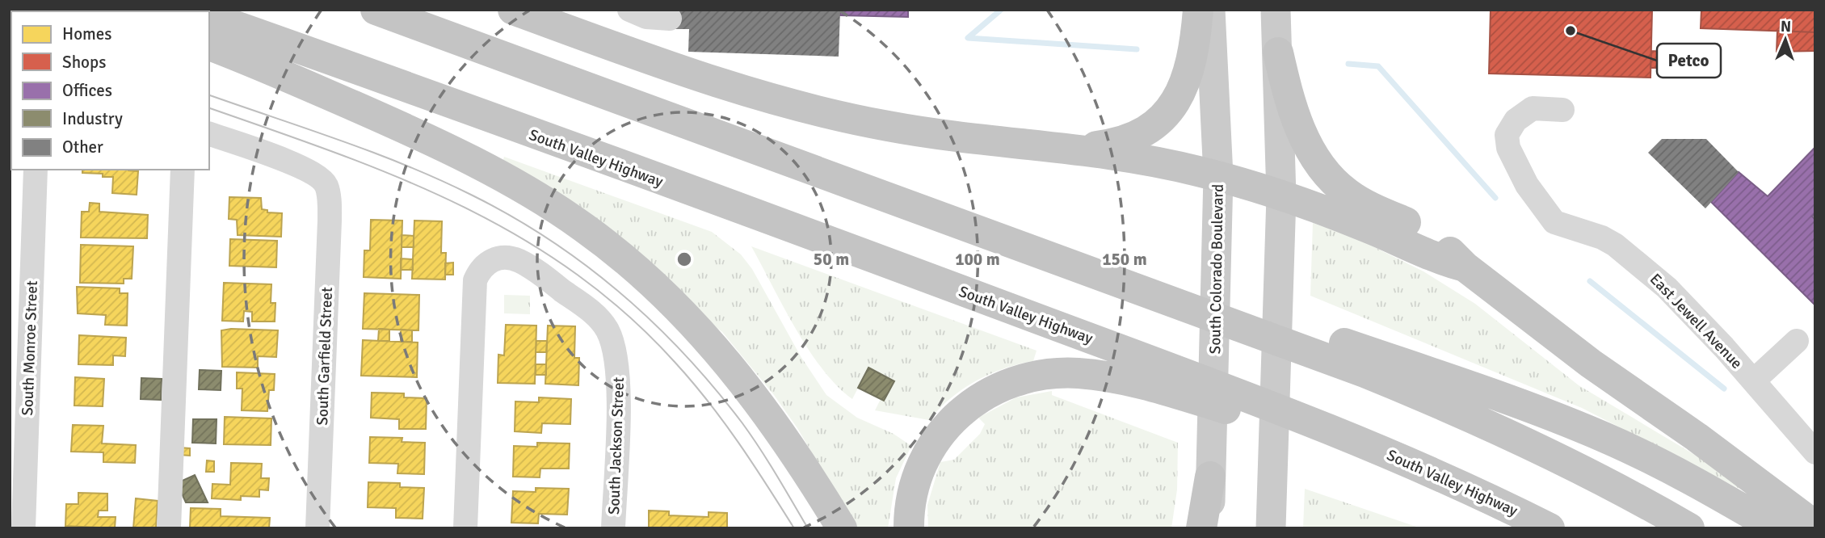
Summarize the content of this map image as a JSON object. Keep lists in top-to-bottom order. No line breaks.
{"streets":{"highway":["South Valley Highway"],"main road":["South Colorado Boulevard"],"street":["East Jewell Avenue","South Monroe Street","South Garfield Street","South Jackson Street"]},"places":["Petco"],"legend":["Homes","Shops","Offices","Industry","Other"],"north":"top","rings":["50 m","100 m","150 m"]}
